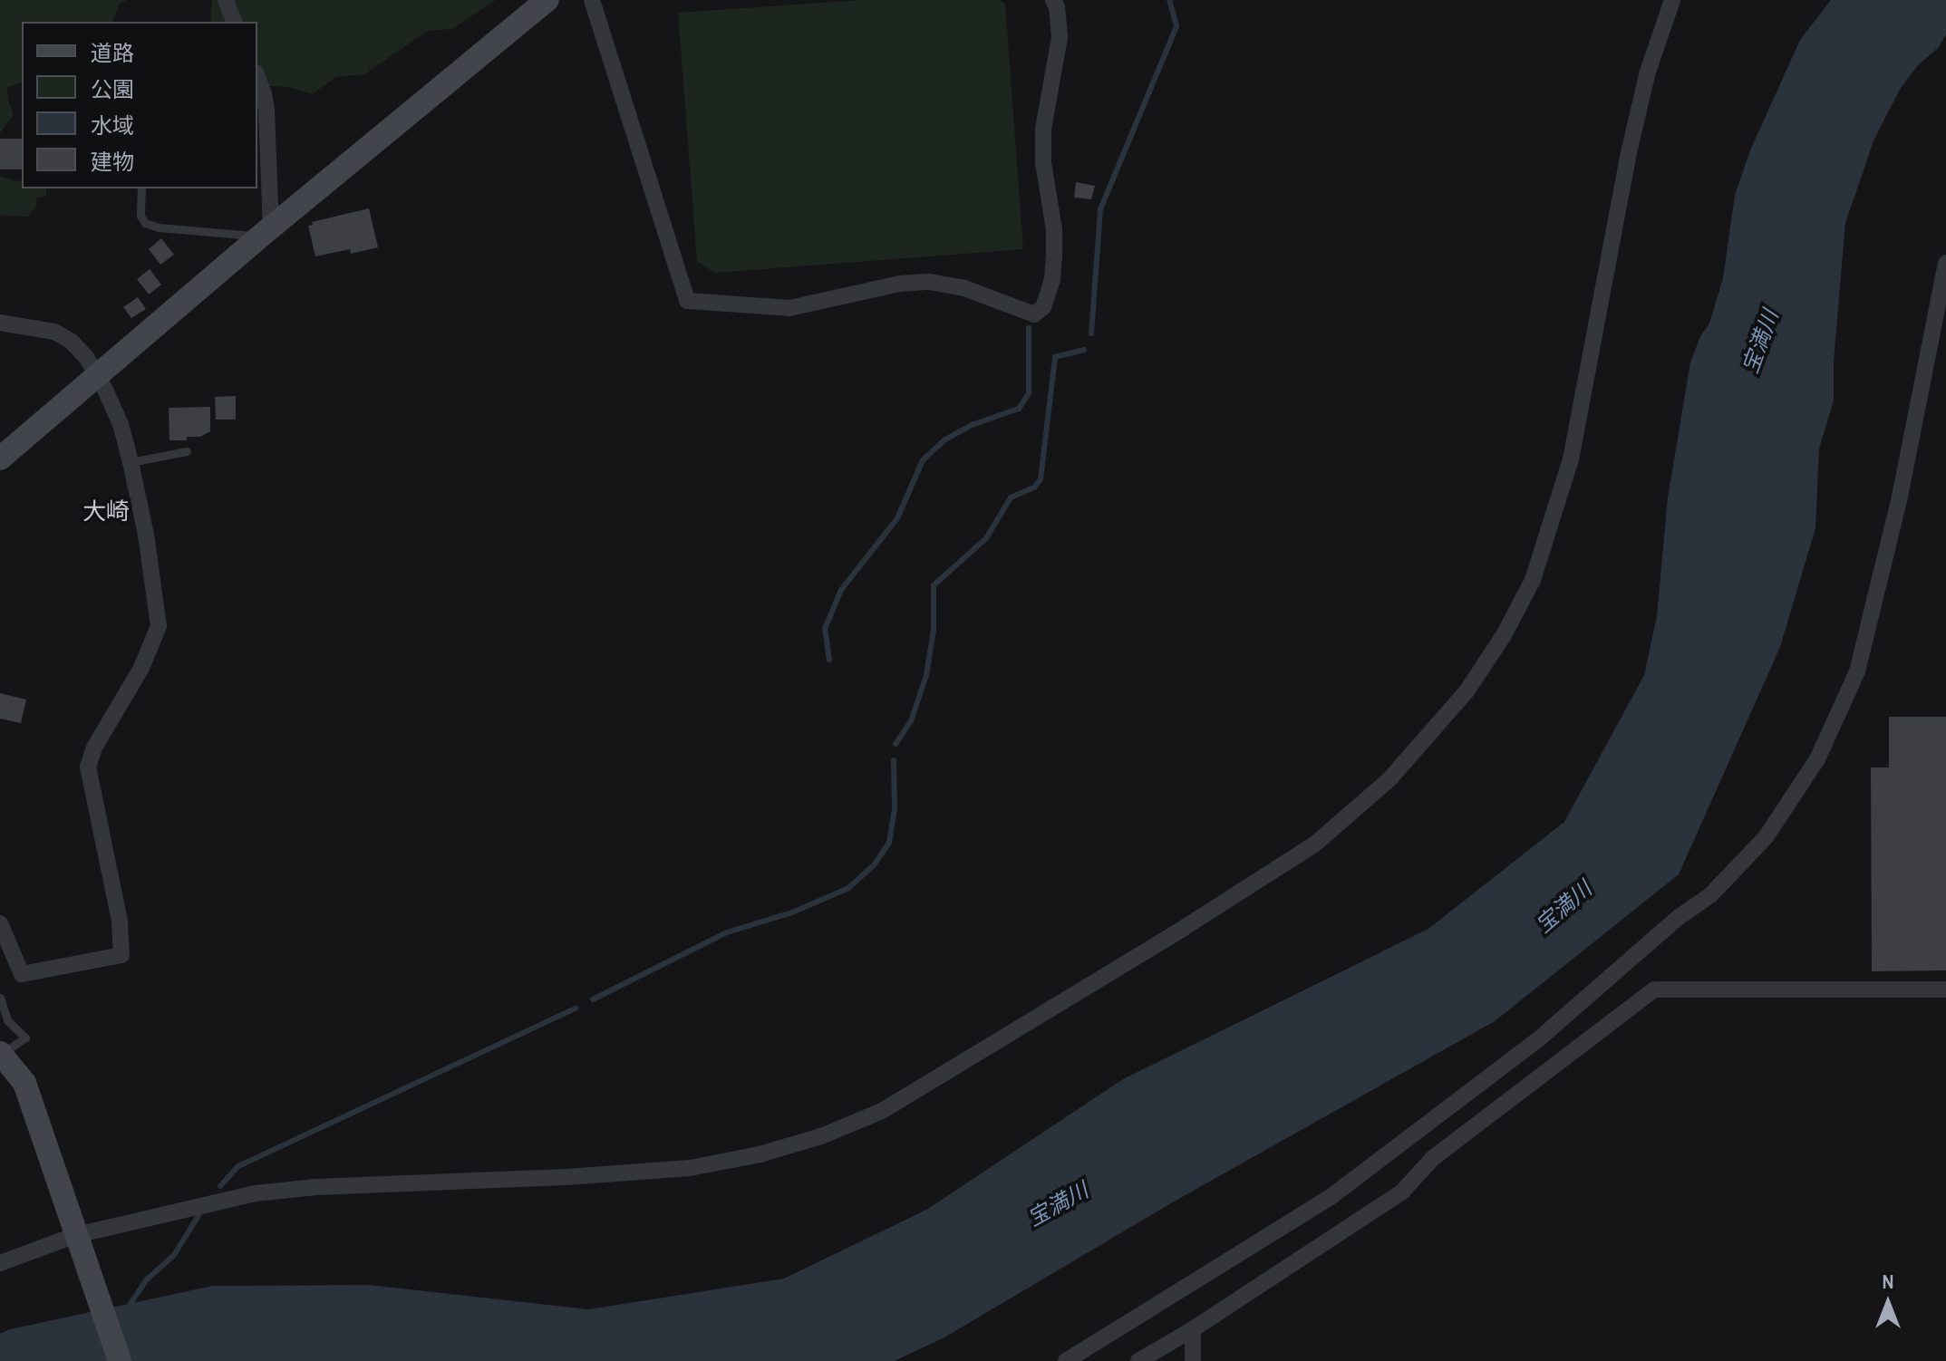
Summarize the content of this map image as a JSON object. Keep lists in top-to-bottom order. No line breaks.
{"districts":["大崎"],"water":["宝満川"],"legend":["道路","公園","水域","建物"],"north":"top"}
